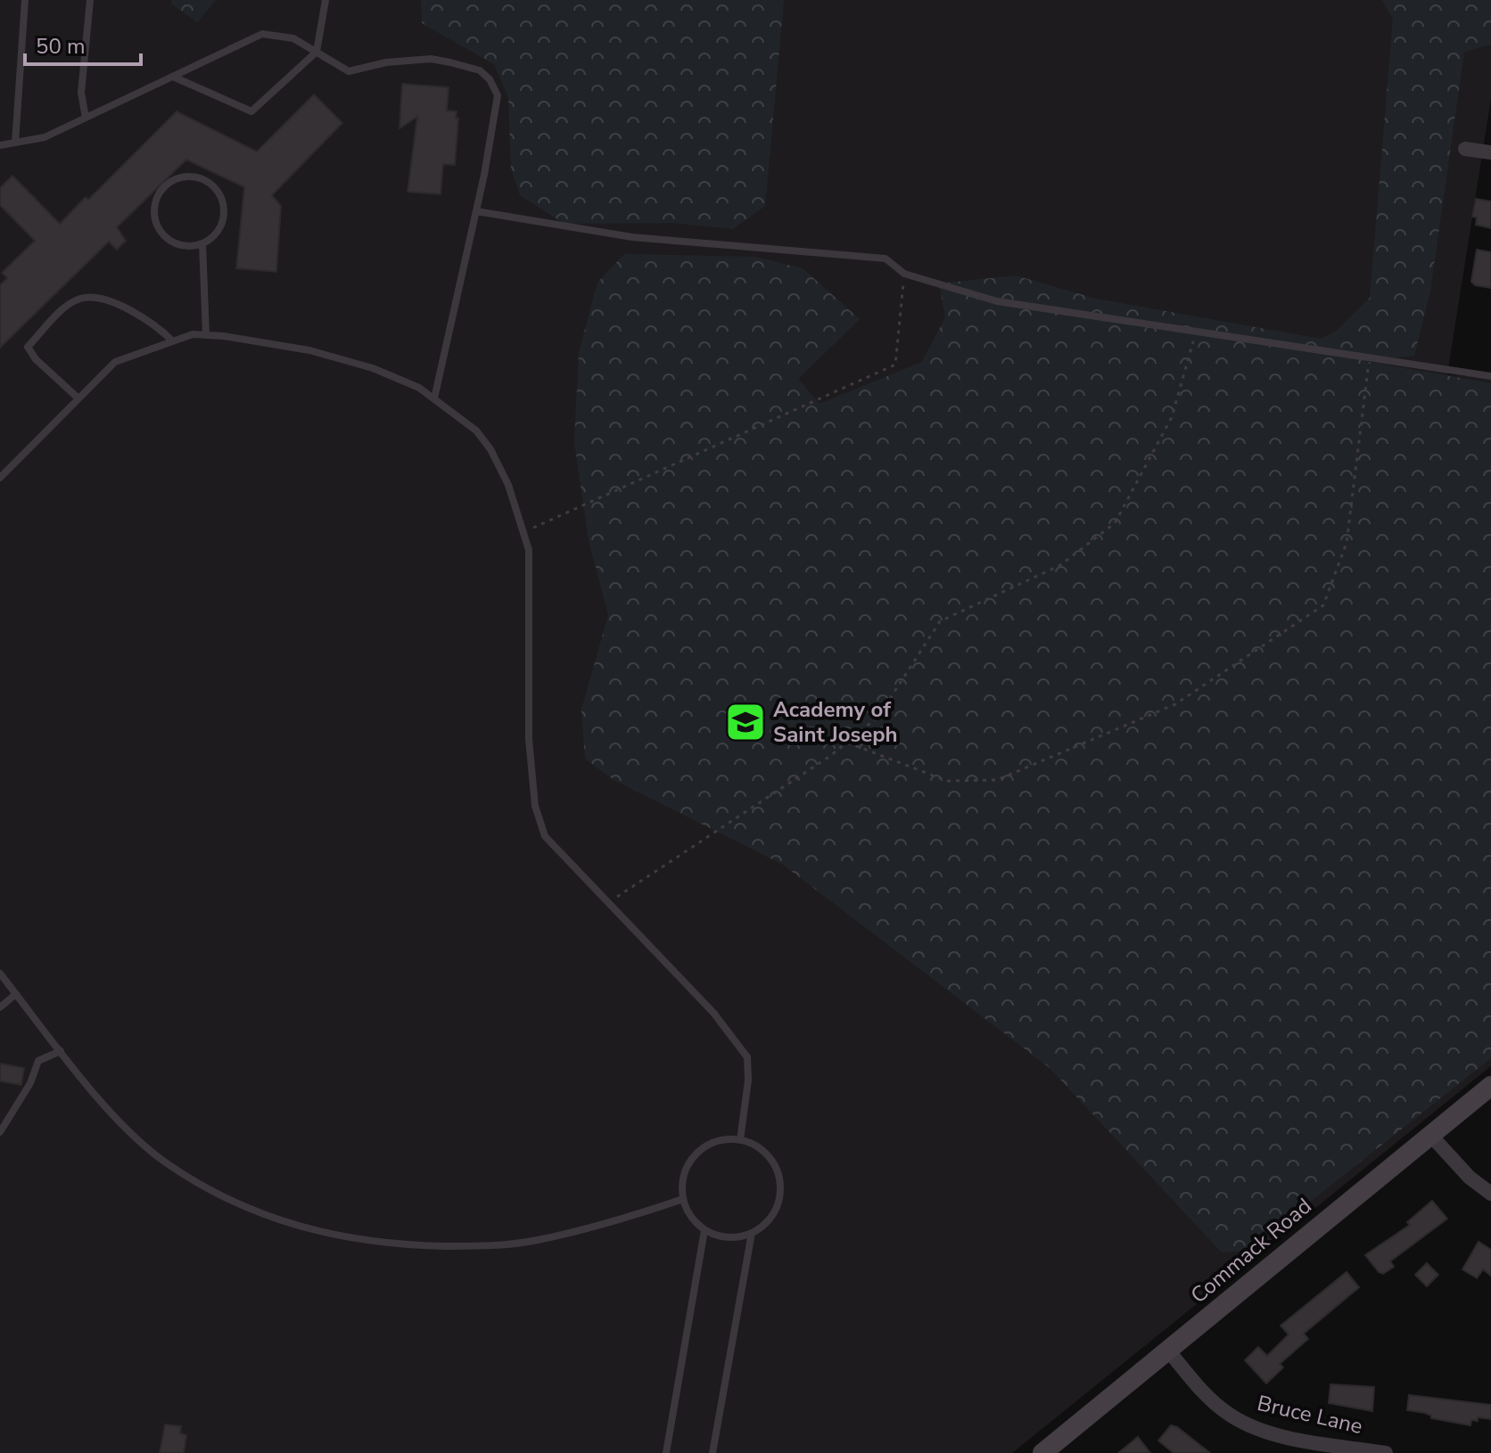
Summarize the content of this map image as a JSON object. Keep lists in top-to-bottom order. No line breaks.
{"streets":{"street":["Commack Road","Bruce Lane"]},"crossings":[["Commack Road","Bruce Lane"]],"places":{"school or university":["Academy of Saint Joseph"]},"scale_bar":"50 m"}
